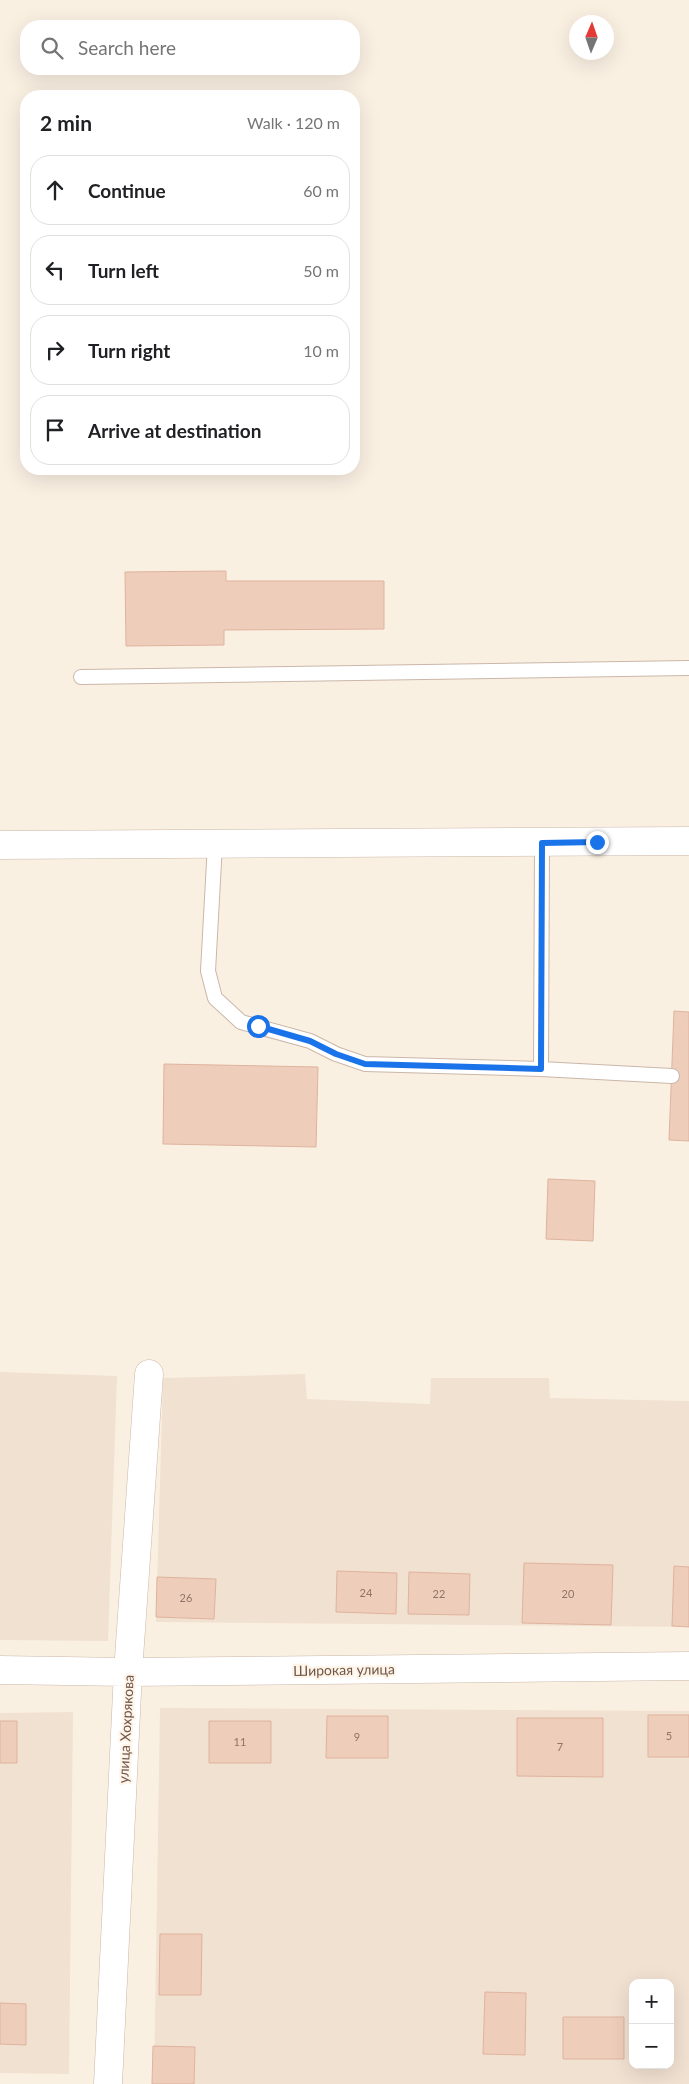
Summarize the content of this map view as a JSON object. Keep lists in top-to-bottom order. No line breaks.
{"streets":{"street":["Широкая улица","улица Хохрякова"]},"crossings":[["Широкая улица","улица Хохрякова"]],"house_numbers":["24","22","20","26","5","9","11","7"],"north":"top","page":{"search":"Search here","heading":["2 min","Walk · 120 m"],"list":[["Continue","60 m"],["Turn left","50 m"],["Turn right","10 m"],"Arrive at destination"],"map_buttons":["+","−"]}}
